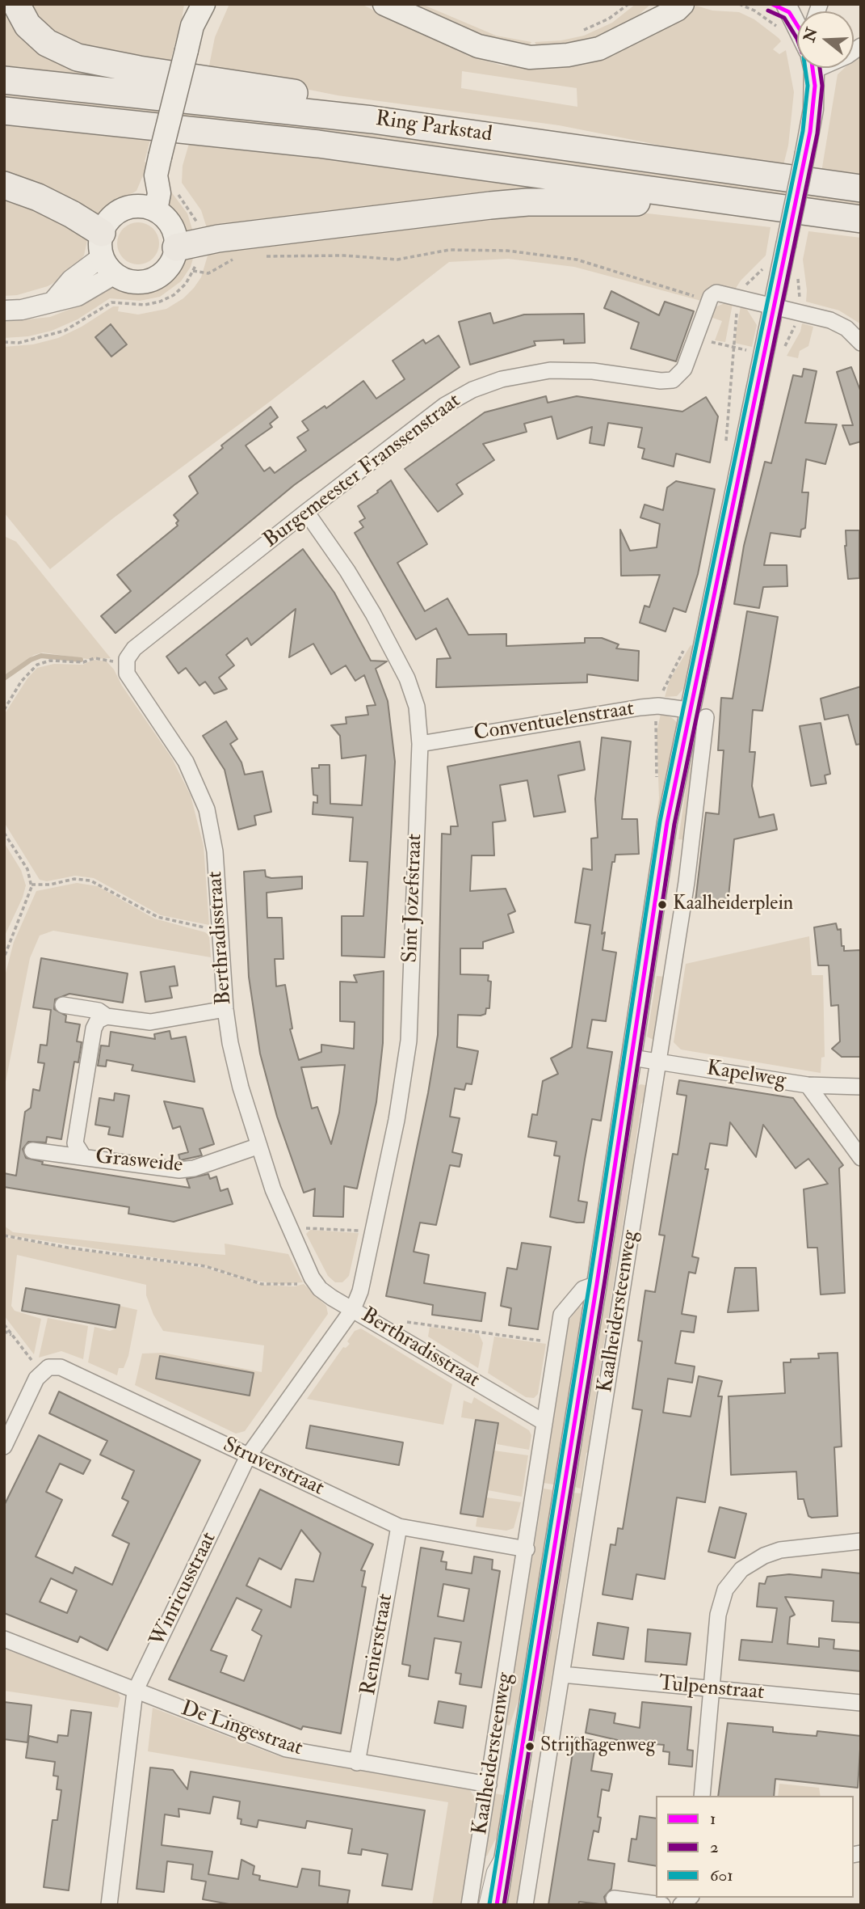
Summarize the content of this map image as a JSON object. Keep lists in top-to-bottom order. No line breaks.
{"streets":{"highway":["Ring Parkstad"],"street":["Burgemeester Franssenstraat","Conventuelenstraat","Sint Jozefstraat","Berthradisstraat","Kapelweg","Grasweide","Kaalheidersteenweg","Struverstraat","Winricusstraat","Renierstraat","Tulpenstraat","De Lingestraat"]},"crossings":[["Burgemeester Franssenstraat","Sint Jozefstraat"],["Burgemeester Franssenstraat","Berthradisstraat"],["Conventuelenstraat","Sint Jozefstraat"],["Conventuelenstraat","Kaalheidersteenweg"],["Sint Jozefstraat","Berthradisstraat"],["Sint Jozefstraat","Winricusstraat"],["Berthradisstraat","Grasweide"],["Berthradisstraat","Kaalheidersteenweg"],["Berthradisstraat","Winricusstraat"],["Kapelweg","Kaalheidersteenweg"],["Kaalheidersteenweg","Struverstraat"],["Kaalheidersteenweg","Tulpenstraat"],["Kaalheidersteenweg","De Lingestraat"],["Struverstraat","Winricusstraat"],["Struverstraat","Renierstraat"],["Winricusstraat","De Lingestraat"],["Renierstraat","De Lingestraat"]],"places":["Kaalheiderplein","Strijthagenweg"],"lines":["transit line 1","transit line 2","transit line 601"],"legend":["1","2","601"],"north":"left"}
